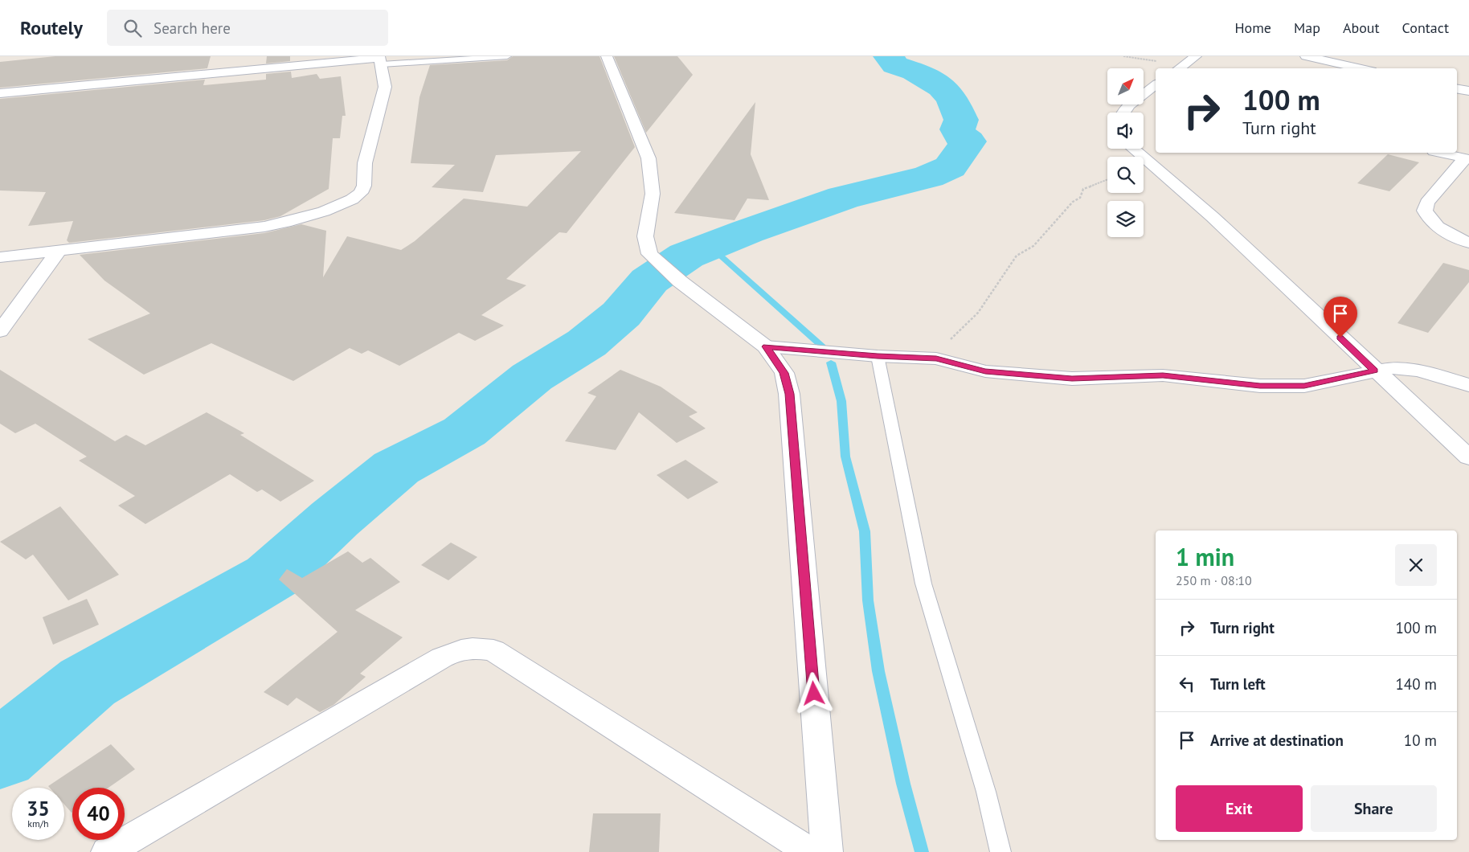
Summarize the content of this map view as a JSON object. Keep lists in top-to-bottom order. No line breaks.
{"north":"top right","page":{"header":"Routely","search":"Search here","nav":["Home","Map","About","Contact"],"turn":["100 m","Turn right"],"heading":["1 min","250 m · 08:10"],"list":[{"name":"Turn right","value":"100 m"},{"name":"Turn left","value":"140 m"},{"name":"Arrive at destination","value":"10 m"}],"buttons":["Exit","Share"],"speed":"35 km/h","limit":"40"}}
